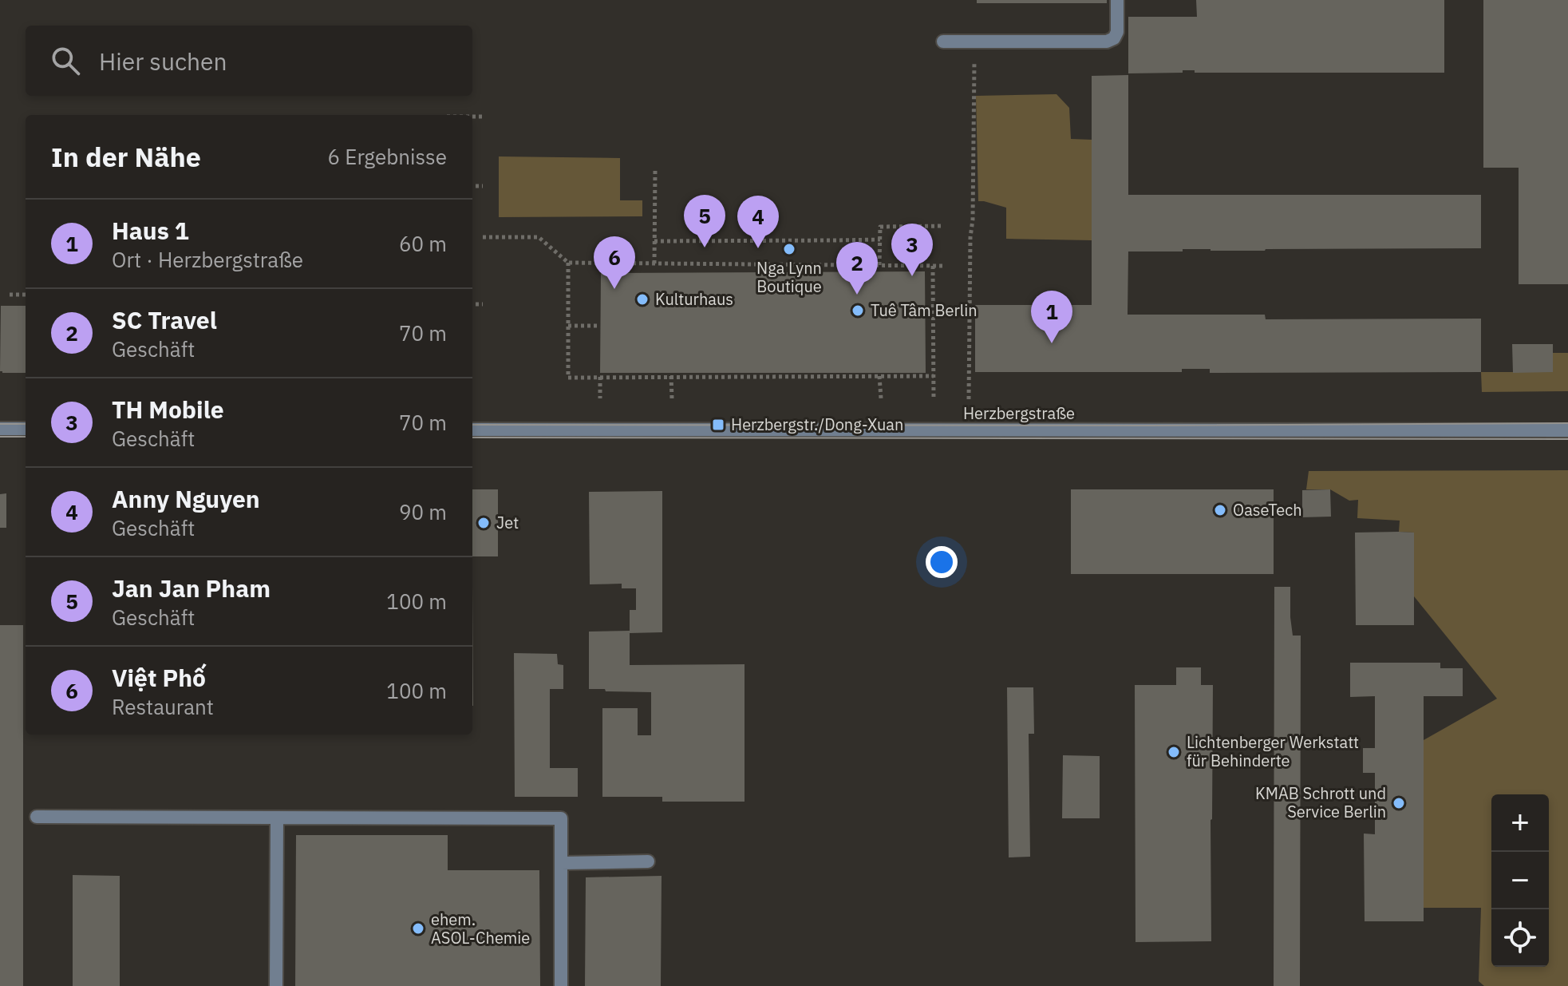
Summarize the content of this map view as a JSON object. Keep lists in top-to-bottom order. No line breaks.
{"streets":{"street":["Herzbergstraße"]},"places":{"other":["Nga Lynn Boutique","Kulturhaus","Tuê Tâm Berlin","OaseTech","Jet","Lichtenberger Werkstatt für Behinderte","KMAB Schrott und Service Berlin","ehem. ASOL-Chemie"],"transit":["Herzbergstr./Dong-Xuan"]},"page":{"search":"Hier suchen","heading":["In der Nähe","6 Ergebnisse"],"pins":["5","4","3","6","2","1"],"list":[{"mark":"1","name":"Haus 1","note":"Ort · Herzbergstraße","value":"60 m"},{"mark":"2","name":"SC Travel","note":"Geschäft","value":"70 m"},{"mark":"3","name":"TH Mobile","note":"Geschäft","value":"70 m"},{"mark":"4","name":"Anny Nguyen","note":"Geschäft","value":"90 m"},{"mark":"5","name":"Jan Jan Pham","note":"Geschäft","value":"100 m"},{"mark":"6","name":"Việt Phố","note":"Restaurant","value":"100 m"}],"map_buttons":["+","−"]}}
